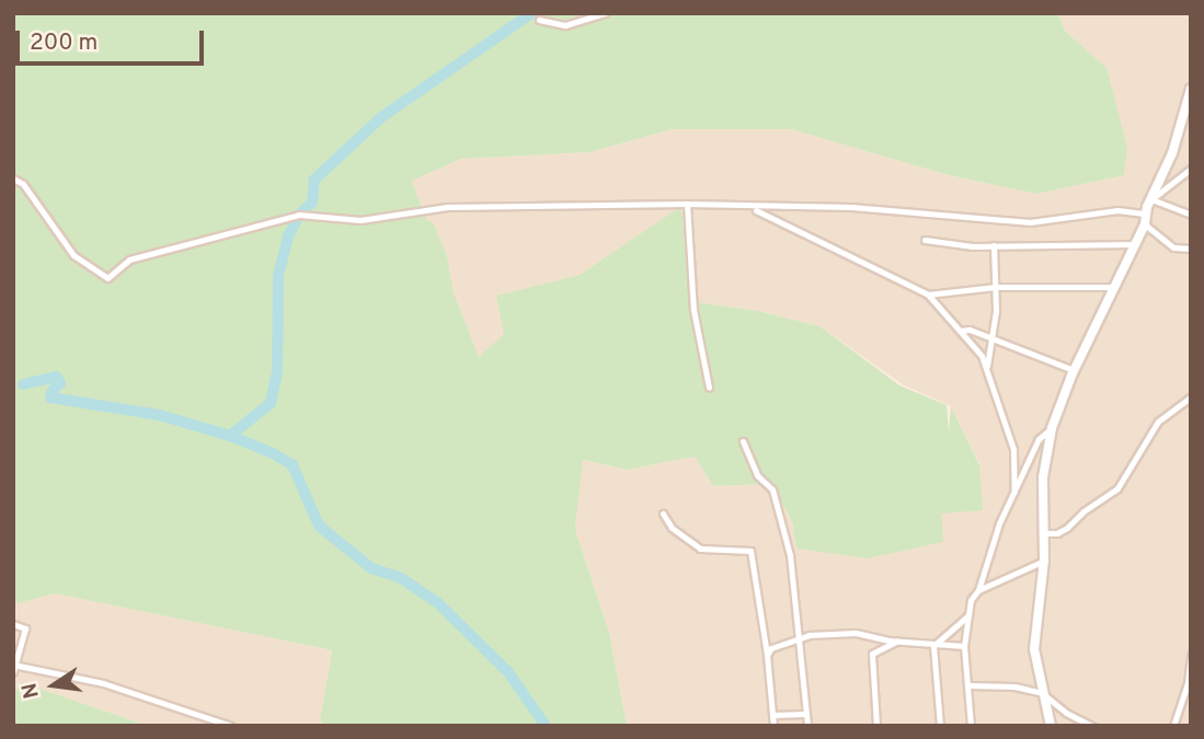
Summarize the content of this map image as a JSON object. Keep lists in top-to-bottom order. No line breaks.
{"scale_bar":"200 m","north":"left"}
